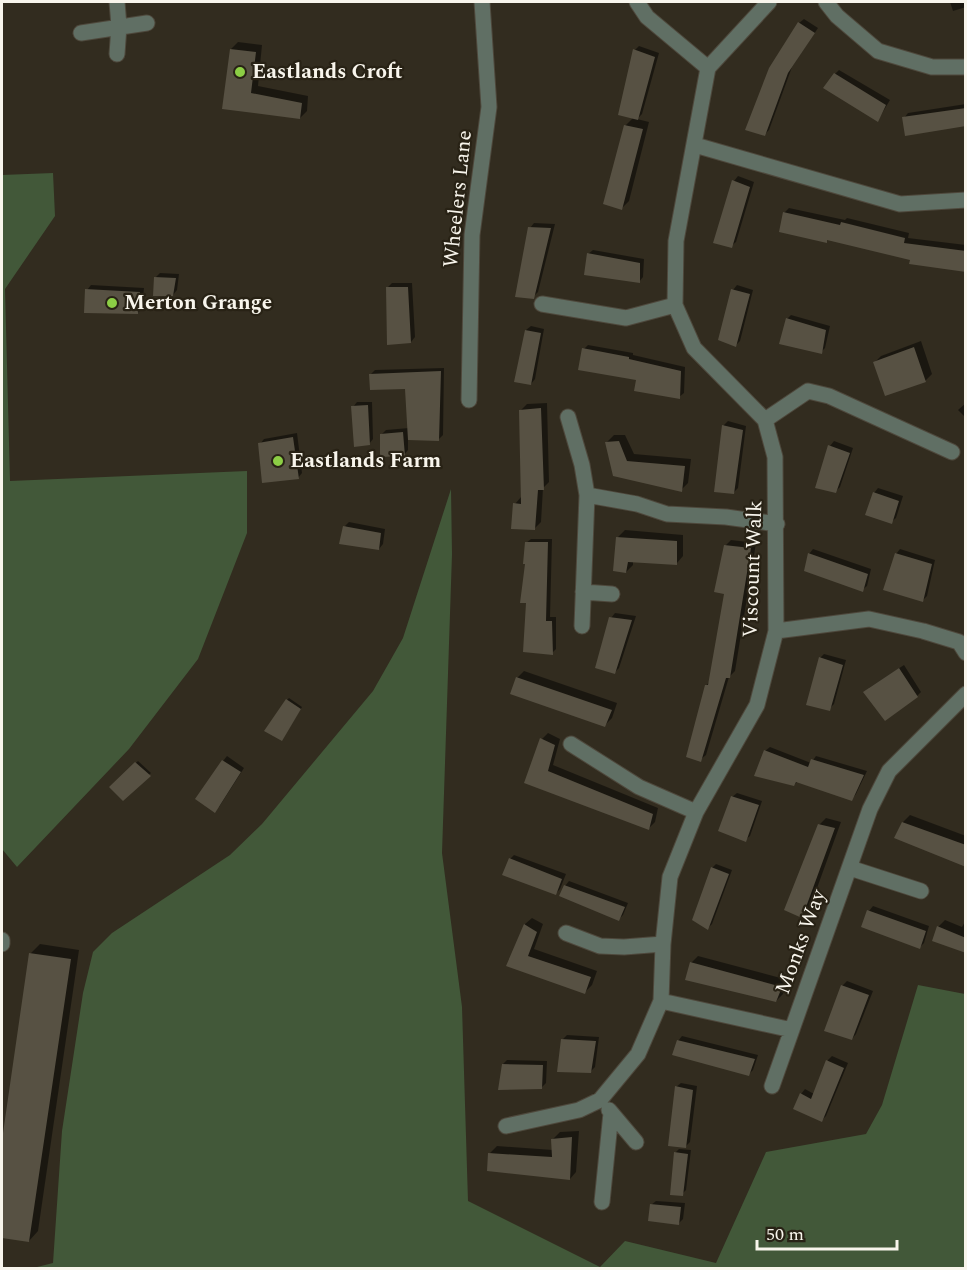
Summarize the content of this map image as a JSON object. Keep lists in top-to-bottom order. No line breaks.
{"streets":{"street":["Wheelers Lane","Viscount Walk","Monks Way"]},"places":["Eastlands Croft","Merton Grange","Eastlands Farm"],"scale_bar":"50 m"}
